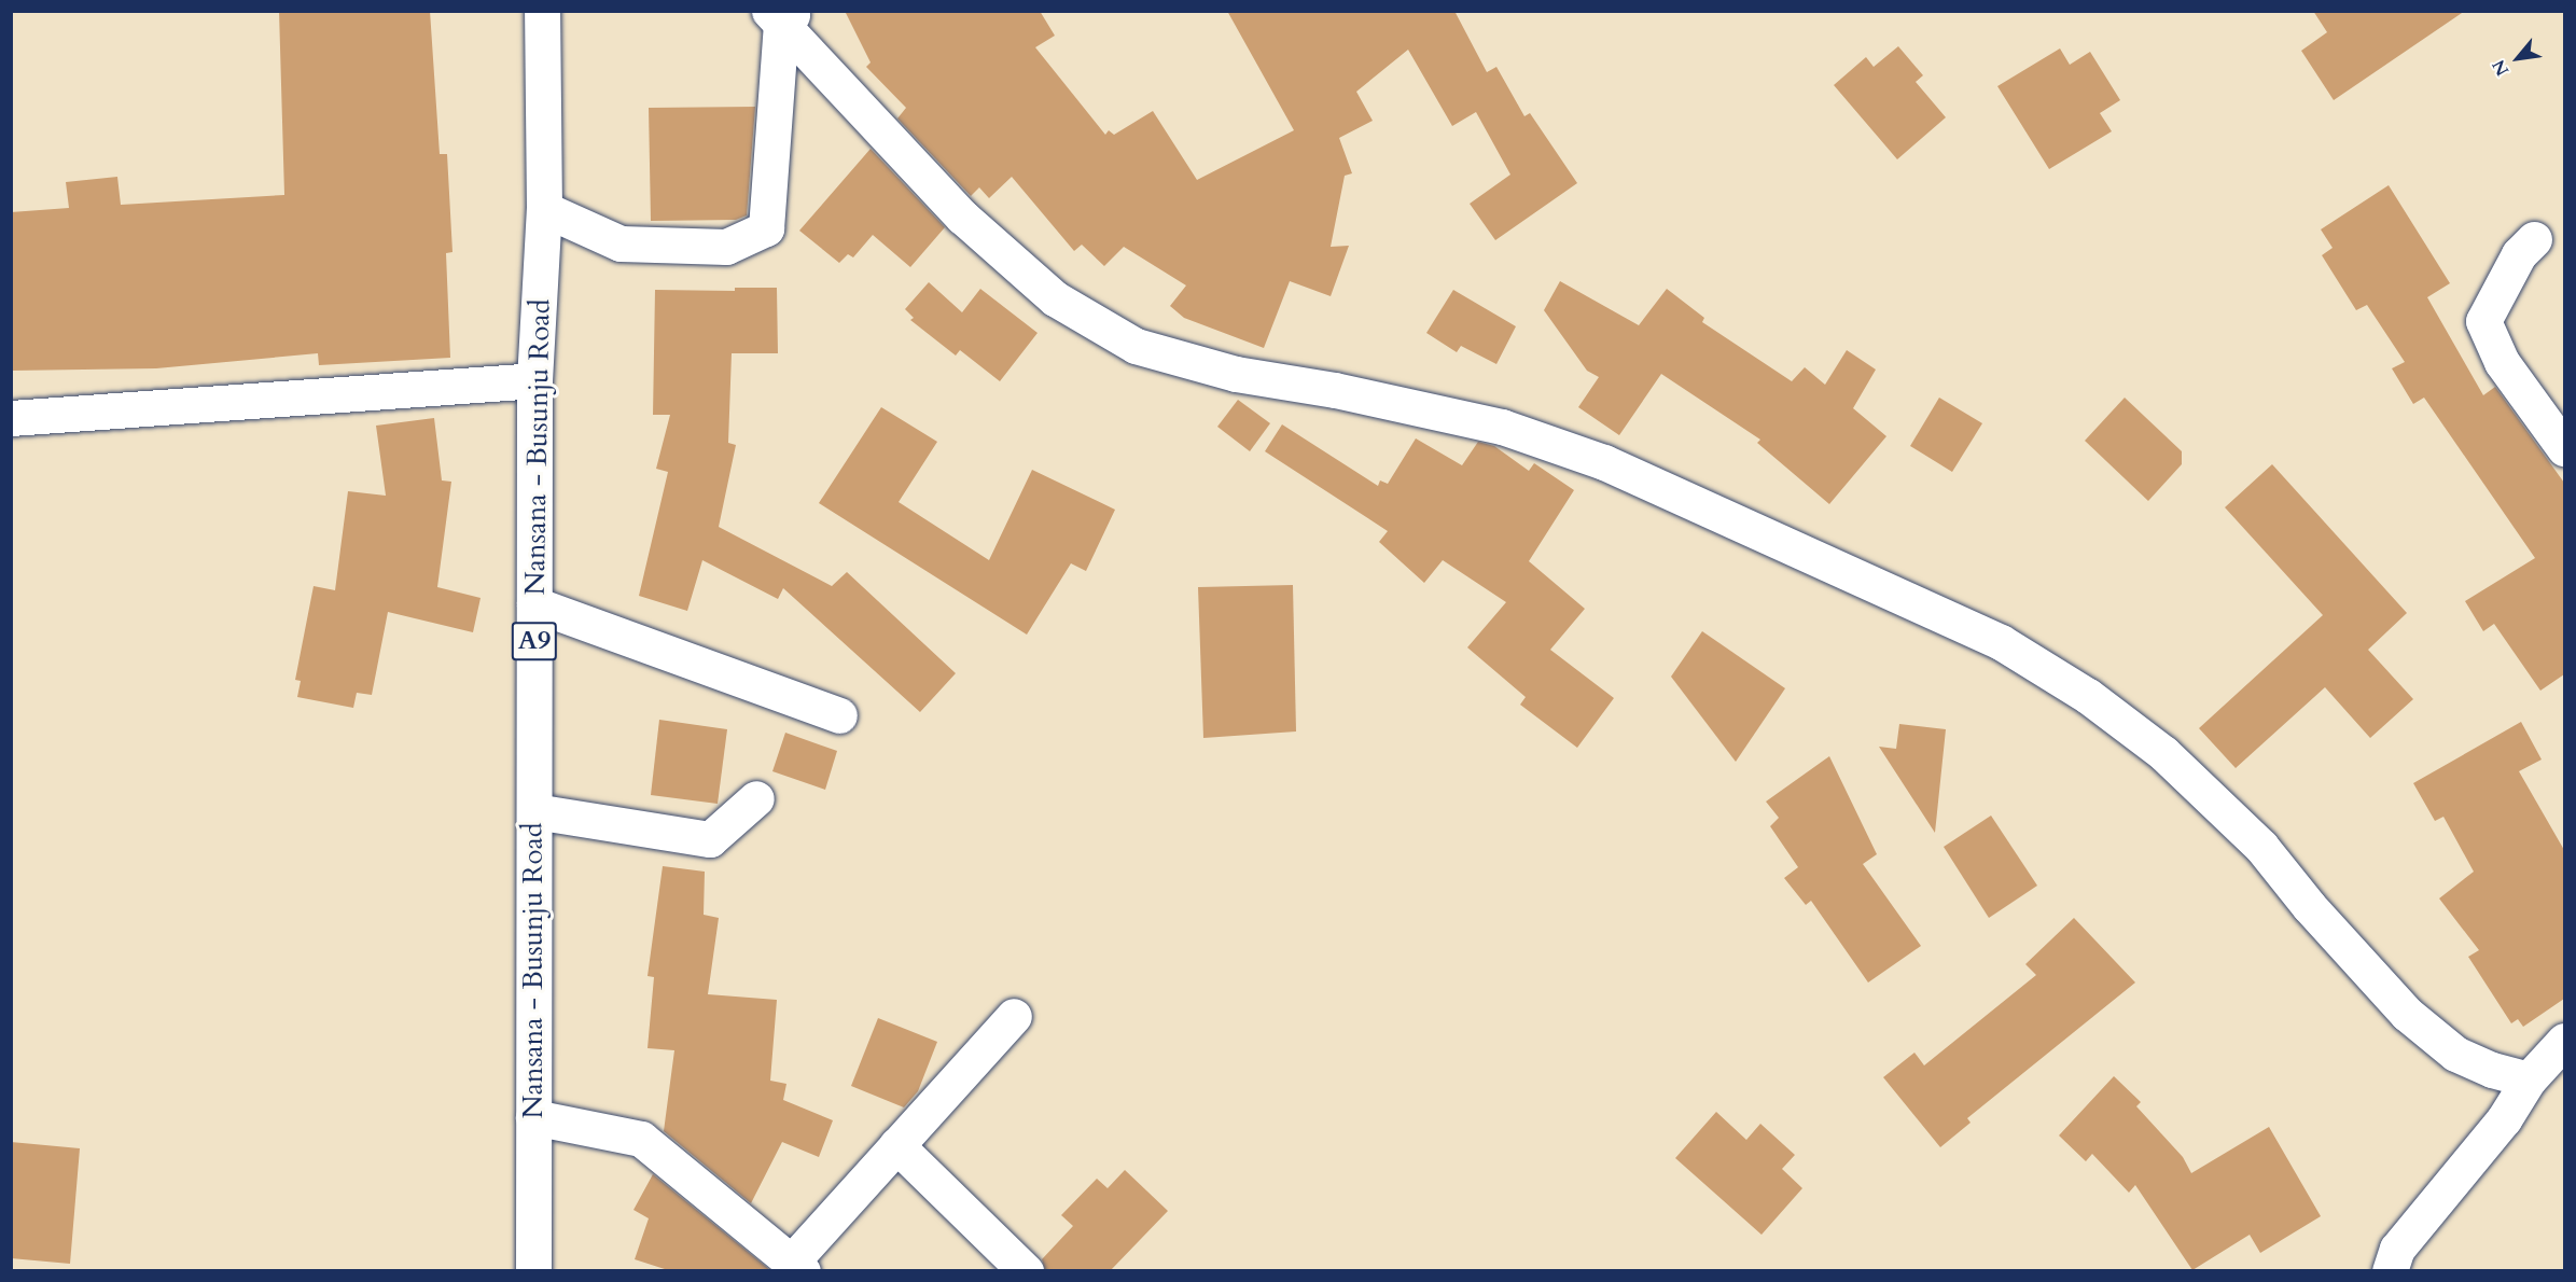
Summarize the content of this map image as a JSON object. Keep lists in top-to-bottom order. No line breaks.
{"streets":{"street":["Nansana - Busunju Road","A9"]},"north":"bottom left"}
